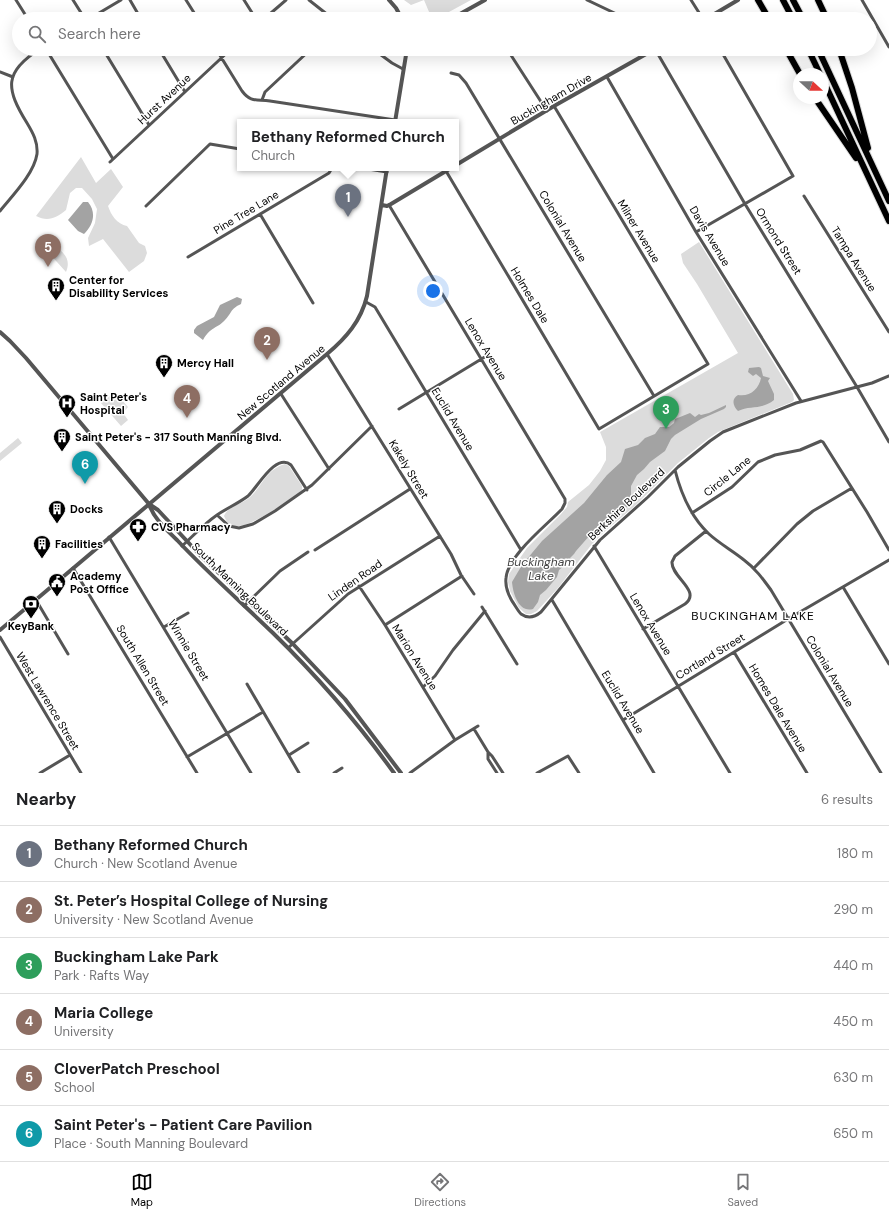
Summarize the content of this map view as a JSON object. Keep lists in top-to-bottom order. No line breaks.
{"streets":{"street":["Hurst Avenue","Buckingham Drive","Pine Tree Lane","Colonial Avenue","Milner Avenue","Davis Avenue","Ormond Street","Tampa Avenue","Holmes Dale","Lenox Avenue","New Scotland Avenue","Euclid Avenue","Kakely Street","Circle Lane","Berkshire Boulevard","Linden Road","South Manning Boulevard","Winnie Street","Cortland Street","Marion Avenue","South Allen Street","West Lawrence Street","Homes Dale Avenue"]},"crossings":[["Buckingham Drive","Colonial Avenue"],["Buckingham Drive","Milner Avenue"],["Buckingham Drive","Davis Avenue"],["Colonial Avenue","Milner Avenue"],["Colonial Avenue","Holmes Dale"],["Colonial Avenue","Circle Lane"],["Colonial Avenue","Berkshire Boulevard"],["Colonial Avenue","Cortland Street"],["Milner Avenue","Holmes Dale"],["Davis Avenue","Berkshire Boulevard"],["Ormond Street","Berkshire Boulevard"],["Lenox Avenue","Berkshire Boulevard"],["Lenox Avenue","Cortland Street"],["New Scotland Avenue","Euclid Avenue"],["New Scotland Avenue","Kakely Street"],["New Scotland Avenue","South Manning Boulevard"],["New Scotland Avenue","Winnie Street"],["New Scotland Avenue","South Allen Street"],["Euclid Avenue","Berkshire Boulevard"],["Euclid Avenue","Cortland Street"],["Kakely Street","Linden Road"],["Linden Road","South Manning Boulevard"],["Linden Road","Marion Avenue"],["Cortland Street","Homes Dale Avenue"]],"districts":["BUCKINGHAM LAKE"],"water":["Buckingham Lake"],"places":{"building":["Center for Disability Services","Mercy Hall","Saint Peter's - 317 South Manning Blvd.","Docks","Facilities"],"hospital":["Saint Peter's Hospital"],"pharmacy":["CVS Pharmacy"],"public building":["Academy Post Office"],"bank":["KeyBank"]},"north":"right","page":{"search":"Search here","popup":["Bethany Reformed Church","Church"],"pins":["1","5","2","4","3","6"],"heading":["Nearby","6 results"],"list":[{"mark":"1","name":"Bethany Reformed Church","note":"Church · New Scotland Avenue","value":"180 m"},{"mark":"2","name":"St. Peter’s Hospital College of Nursing","note":"University · New Scotland Avenue","value":"290 m"},{"mark":"3","name":"Buckingham Lake Park","note":"Park · Rafts Way","value":"440 m"},{"mark":"4","name":"Maria College","note":"University","value":"450 m"},{"mark":"5","name":"CloverPatch Preschool","note":"School","value":"630 m"},{"mark":"6","name":"Saint Peter's - Patient Care Pavilion","note":"Place · South Manning Boulevard","value":"650 m"}],"nav":["Map","Directions","Saved"]}}
